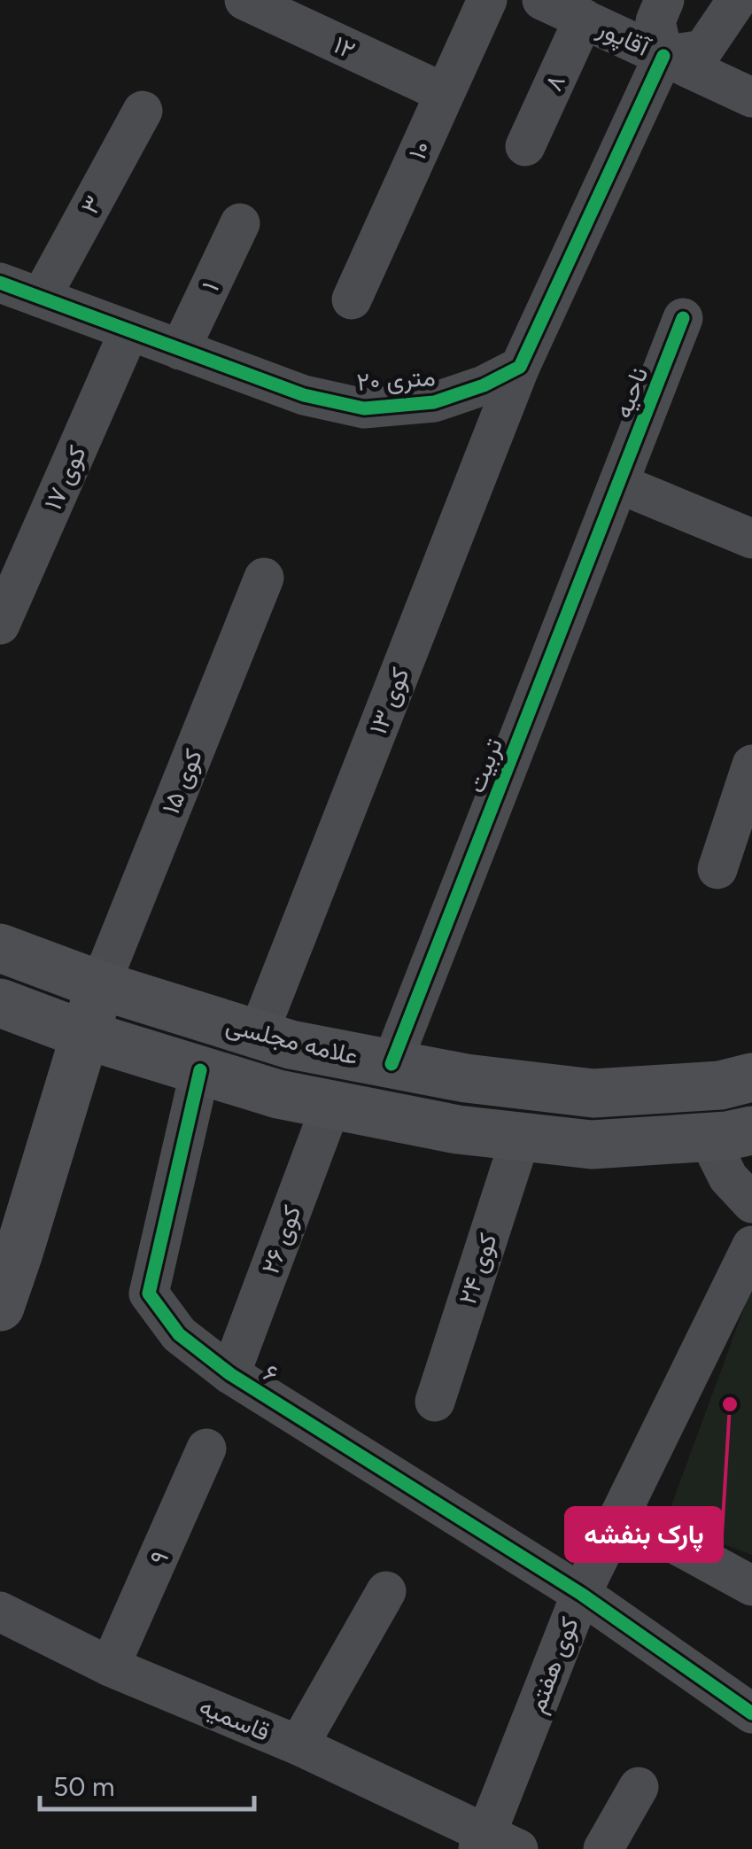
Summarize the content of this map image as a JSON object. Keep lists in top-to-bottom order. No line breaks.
{"streets":{"main road":["علامه مجلسی"],"street":["آقاپور","۱۲","۸","۱۰","۳","۱","۲۰ متری","ناحیه","کوی ۱۷","کوی ۱۳","تربیت","کوی ۱۵","کوی ۲۶","کوی ۲۴","۶","۹","کوی هفتم","قاسمیه"]},"crossings":[["آقاپور","۸"],["۱۲","۱۰"],["۳","۲۰ متری"],["۱","۲۰ متری"],["۲۰ متری","کوی ۱۷"],["۲۰ متری","کوی ۱۳"],["ناحیه","تربیت"],["کوی ۱۳","علامه مجلسی"],["تربیت","علامه مجلسی"],["کوی ۱۵","علامه مجلسی"],["کوی ۲۶","۶"],["۶","کوی هفتم"],["۹","قاسمیه"],["کوی هفتم","قاسمیه"]],"places":["پارک بنفشه"],"scale_bar":"50 m"}
